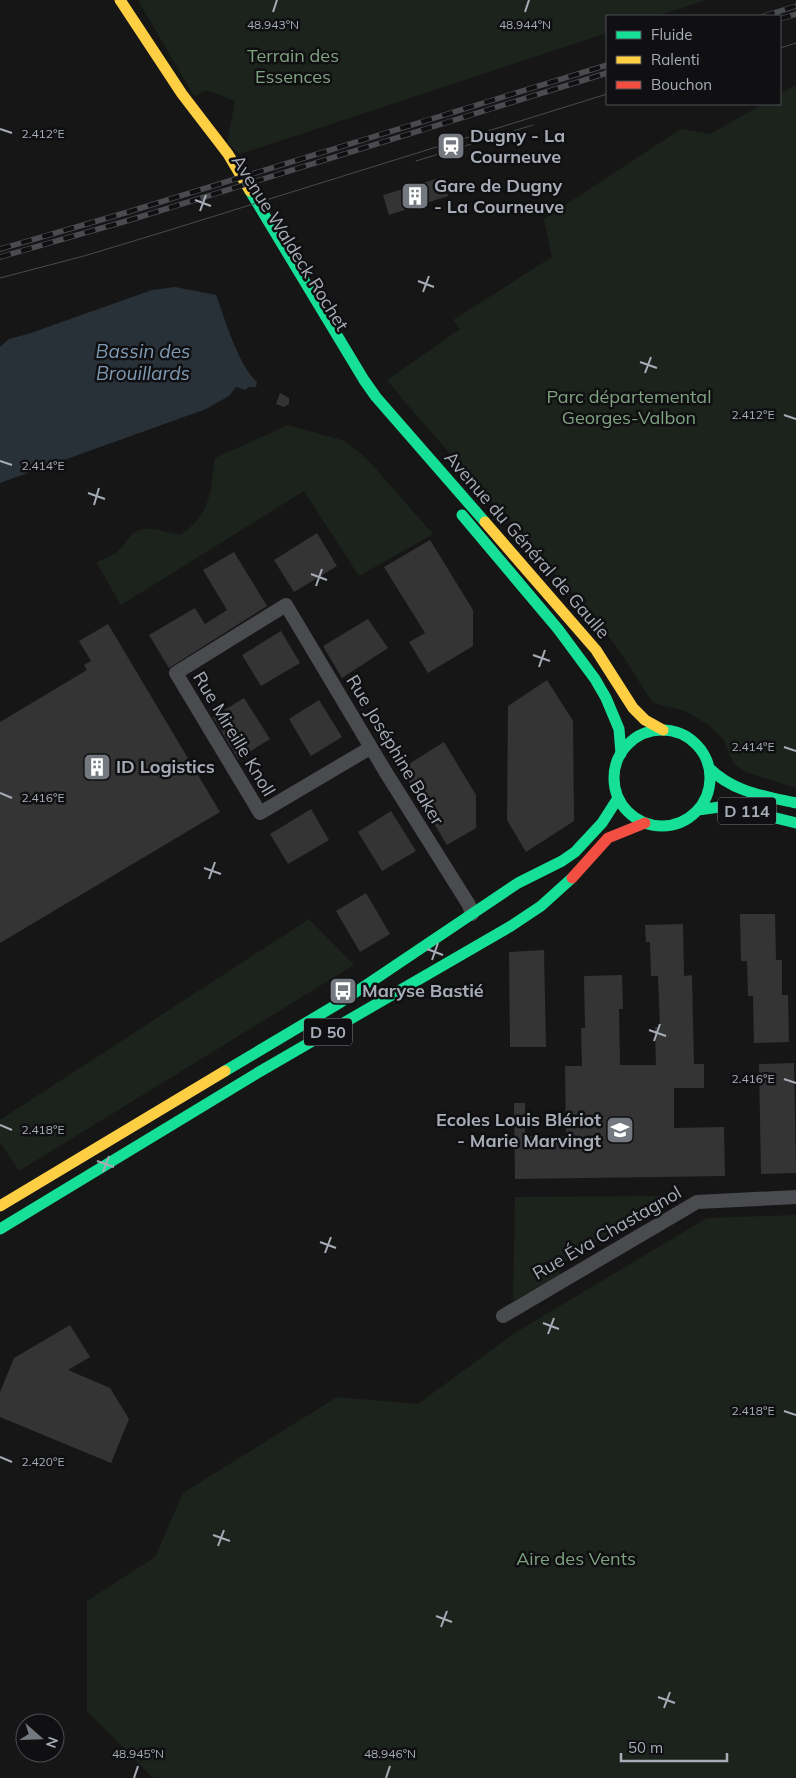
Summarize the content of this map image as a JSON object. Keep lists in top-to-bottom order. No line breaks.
{"streets":{"main road":["Avenue Waldeck Rochet","Avenue du Général de Gaulle","D 114","D 50"],"street":["Rue Mireille Knoll","Rue Joséphine Baker","Rue Éva Chastagnol"]},"crossings":[["Avenue Waldeck Rochet","Avenue du Général de Gaulle"],["Avenue du Général de Gaulle","D 114"],["Avenue du Général de Gaulle","D 50"],["Rue Mireille Knoll","Rue Joséphine Baker"],["Rue Joséphine Baker","D 50"],["D 114","D 50"]],"water":["Bassin des Brouillards"],"parks":["Terrain des Essences","Parc départemental Georges-Valbon","Aire des Vents"],"places":{"station":["Dugny - La Courneuve"],"building":["Gare de Dugny - La Courneuve","ID Logistics"],"bus stop":["Maryse Bastié"],"school or university":["Ecoles Louis Blériot - Marie Marvingt"]},"legend":["Fluide","Ralenti","Bouchon"],"scale_bar":"50 m","north":"right","coordinates":["48.943°N","48.944°N","2.412°E","2.414°E","2.416°E","2.418°E","2.420°E","48.945°N","48.946°N"]}
